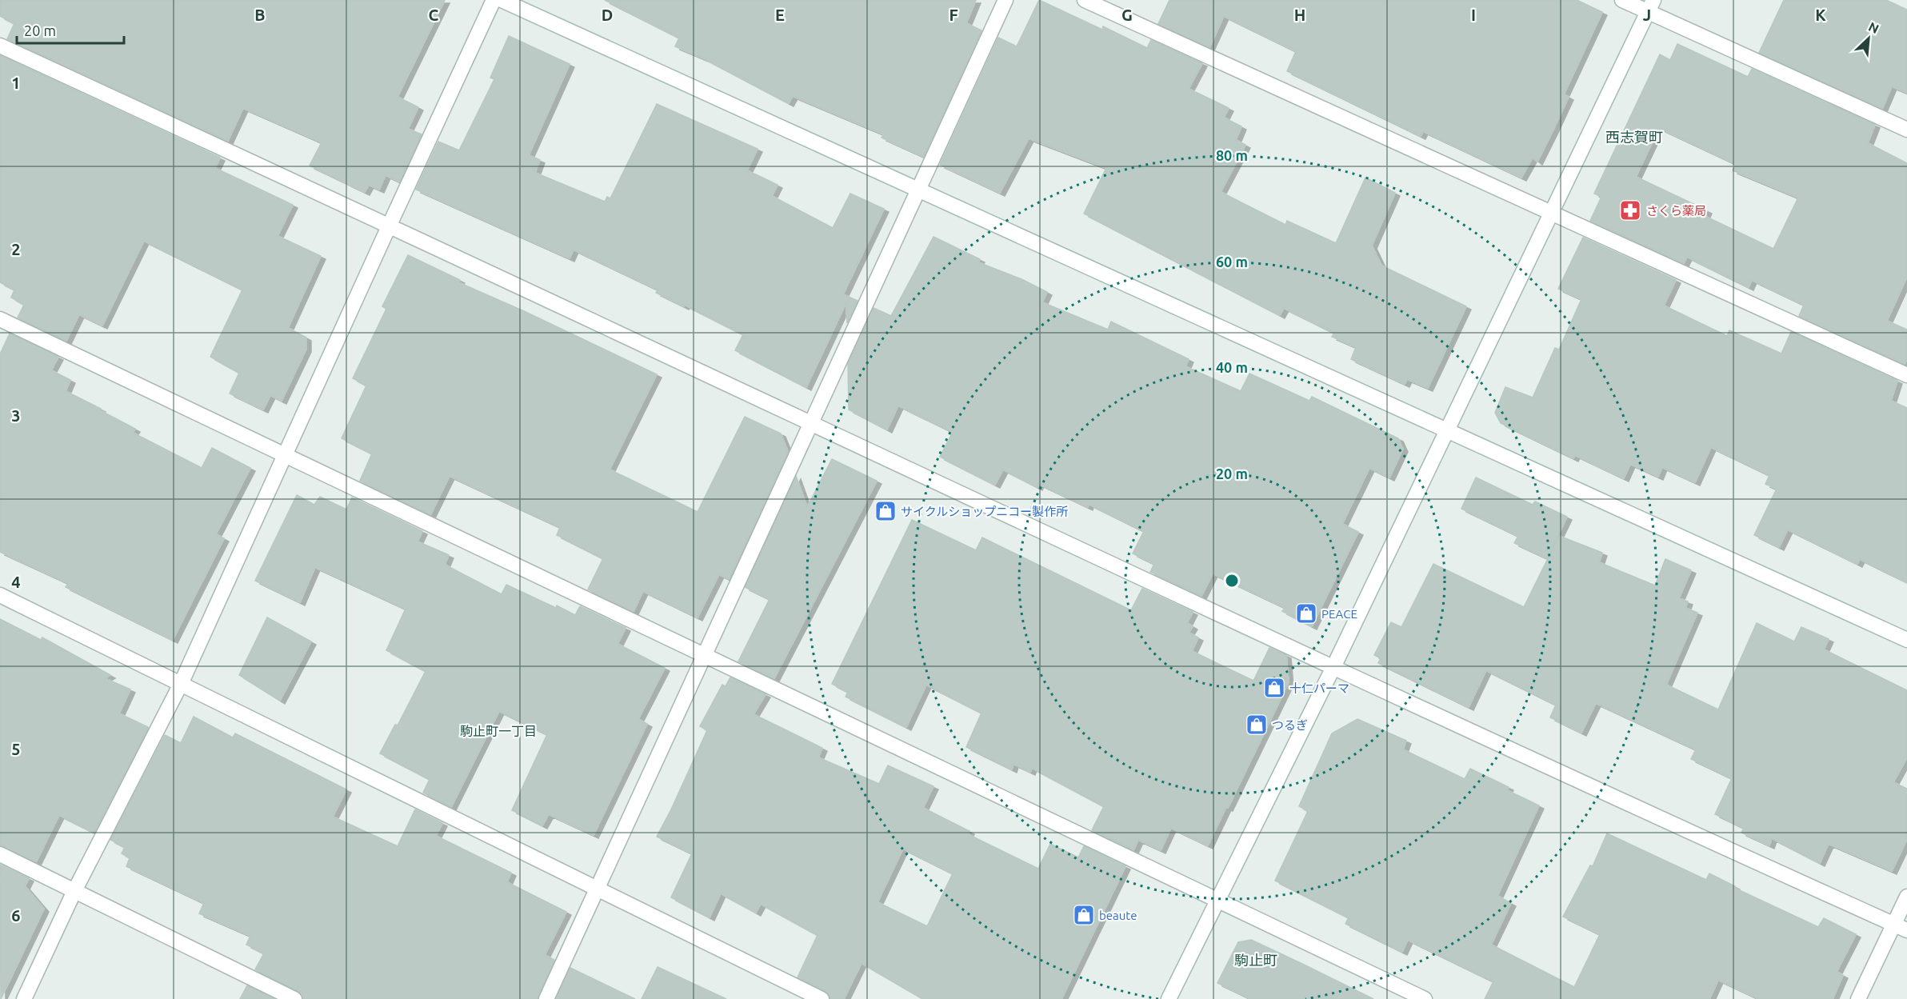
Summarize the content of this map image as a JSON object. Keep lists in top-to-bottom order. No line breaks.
{"districts":["西志賀町","駒止町一丁目","駒止町"],"places":{"pharmacy":["さくら薬局"],"shop":["サイクルショップニコー製作所","PEACE","十仁パーマ","つるぎ","beaute"]},"scale_bar":"20 m","north":"top right","grid":{"columns":["B","C","D","E","F","G","H","I","J","K"],"rows":["1","2","3","4","5","6"]},"rings":["80 m","60 m","40 m","20 m"]}
